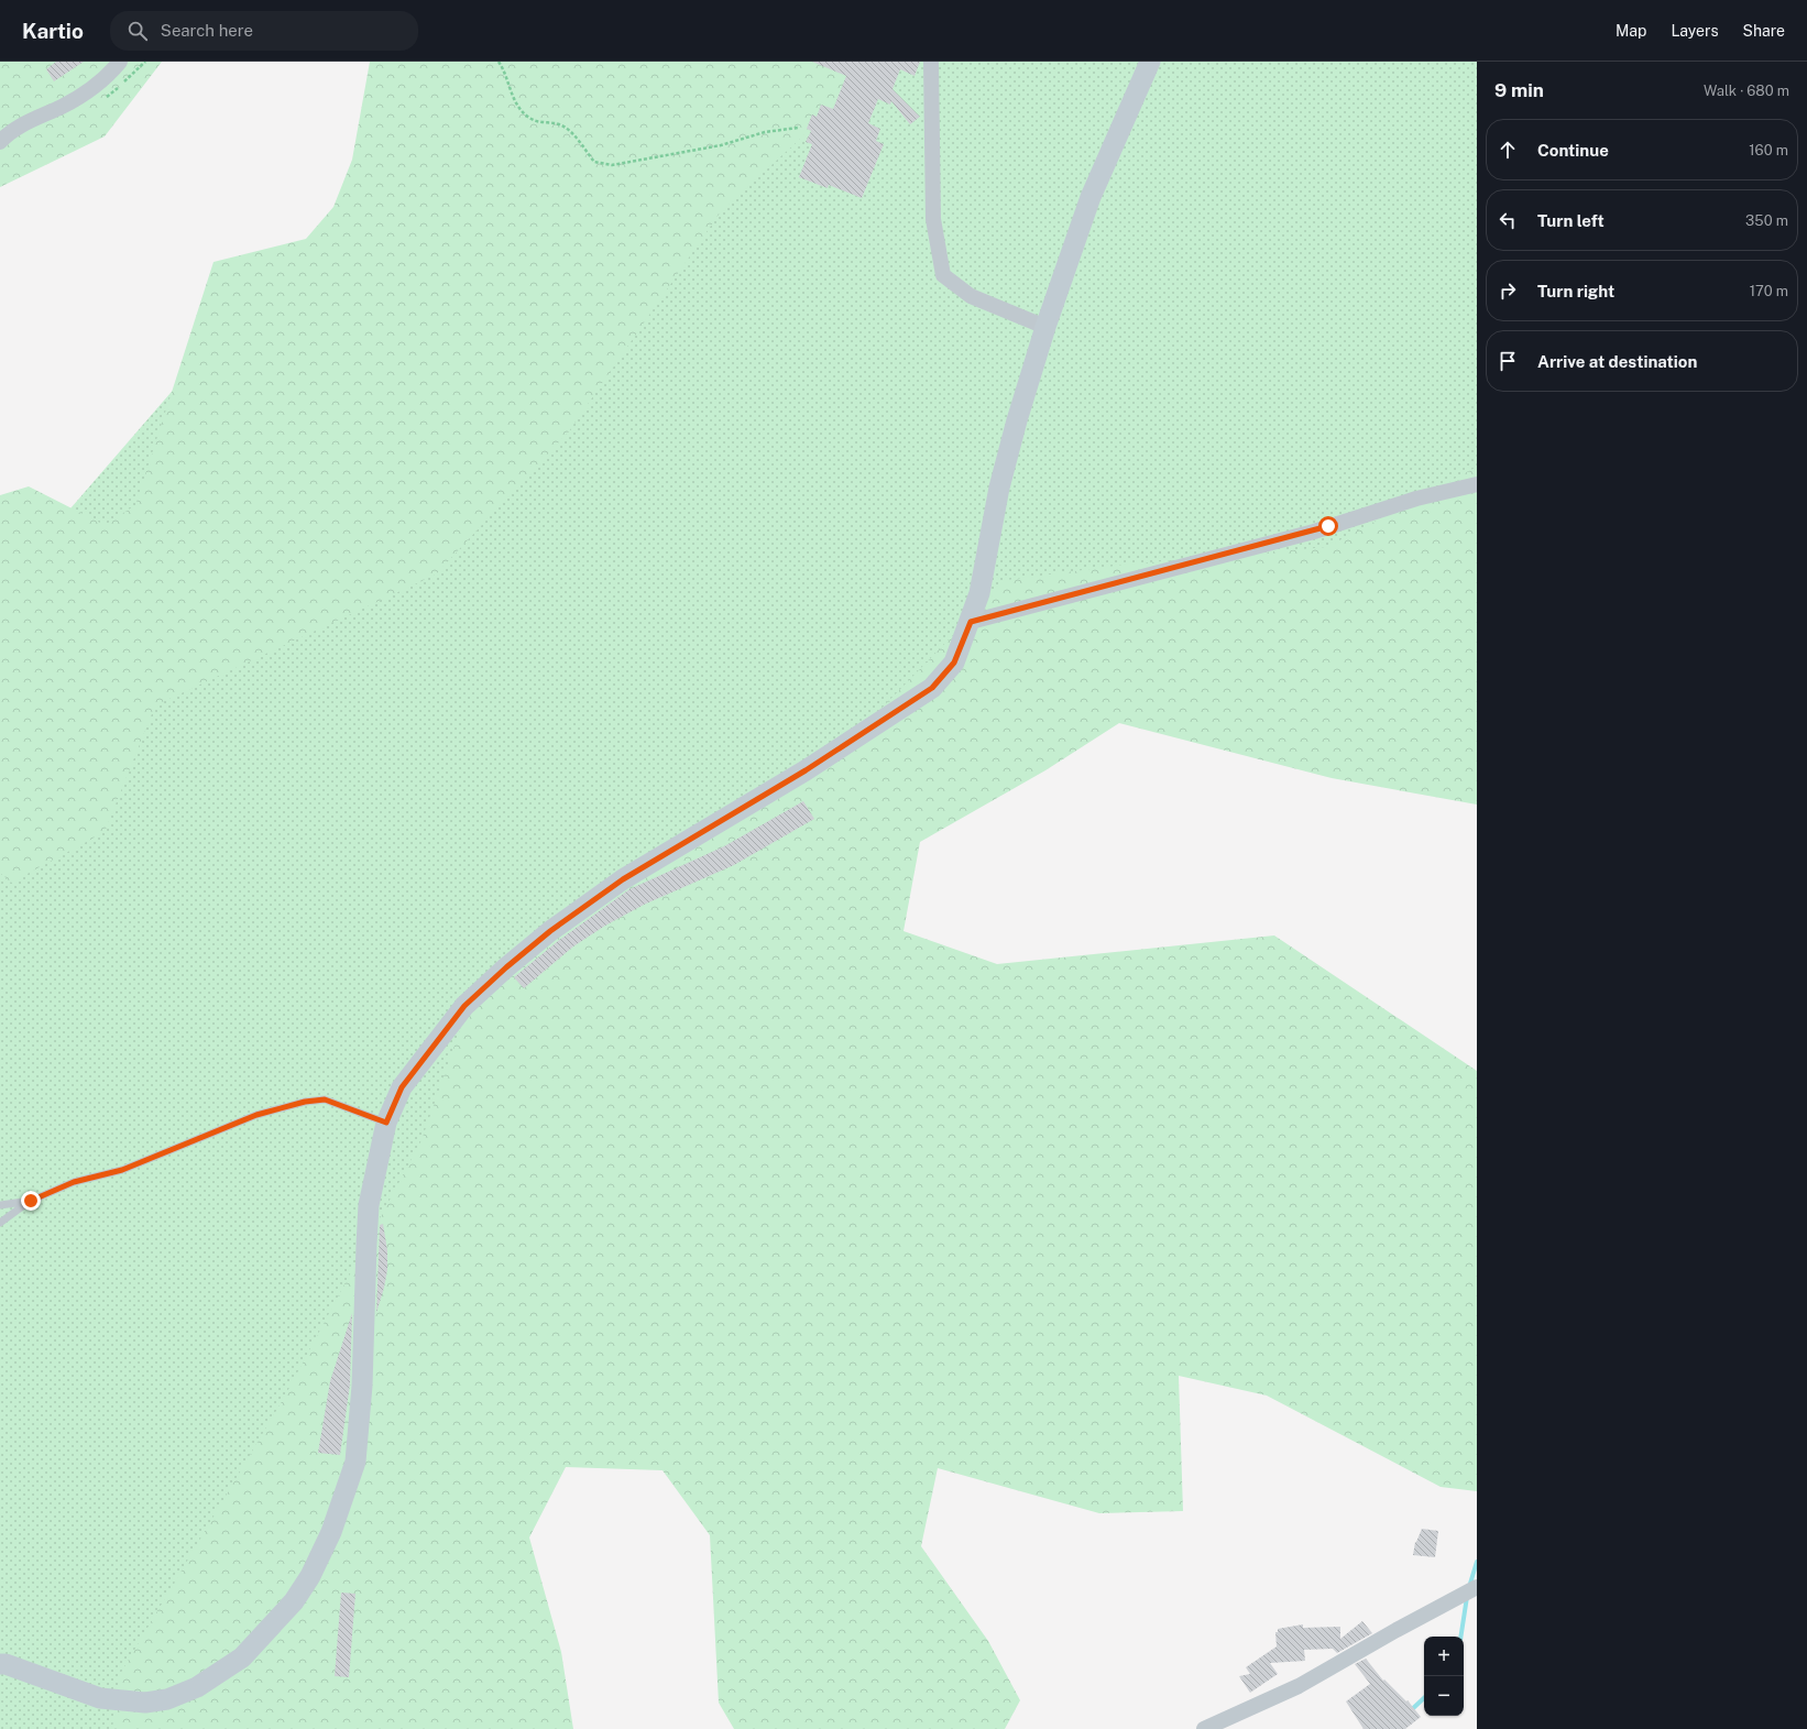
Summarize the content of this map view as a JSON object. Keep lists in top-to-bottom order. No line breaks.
{"page":{"header":"Kartio","search":"Search here","nav":["Map","Layers","Share"],"heading":["9 min","Walk · 680 m"],"list":[["Continue","160 m"],["Turn left","350 m"],["Turn right","170 m"],"Arrive at destination"],"map_buttons":["+","−"]}}
